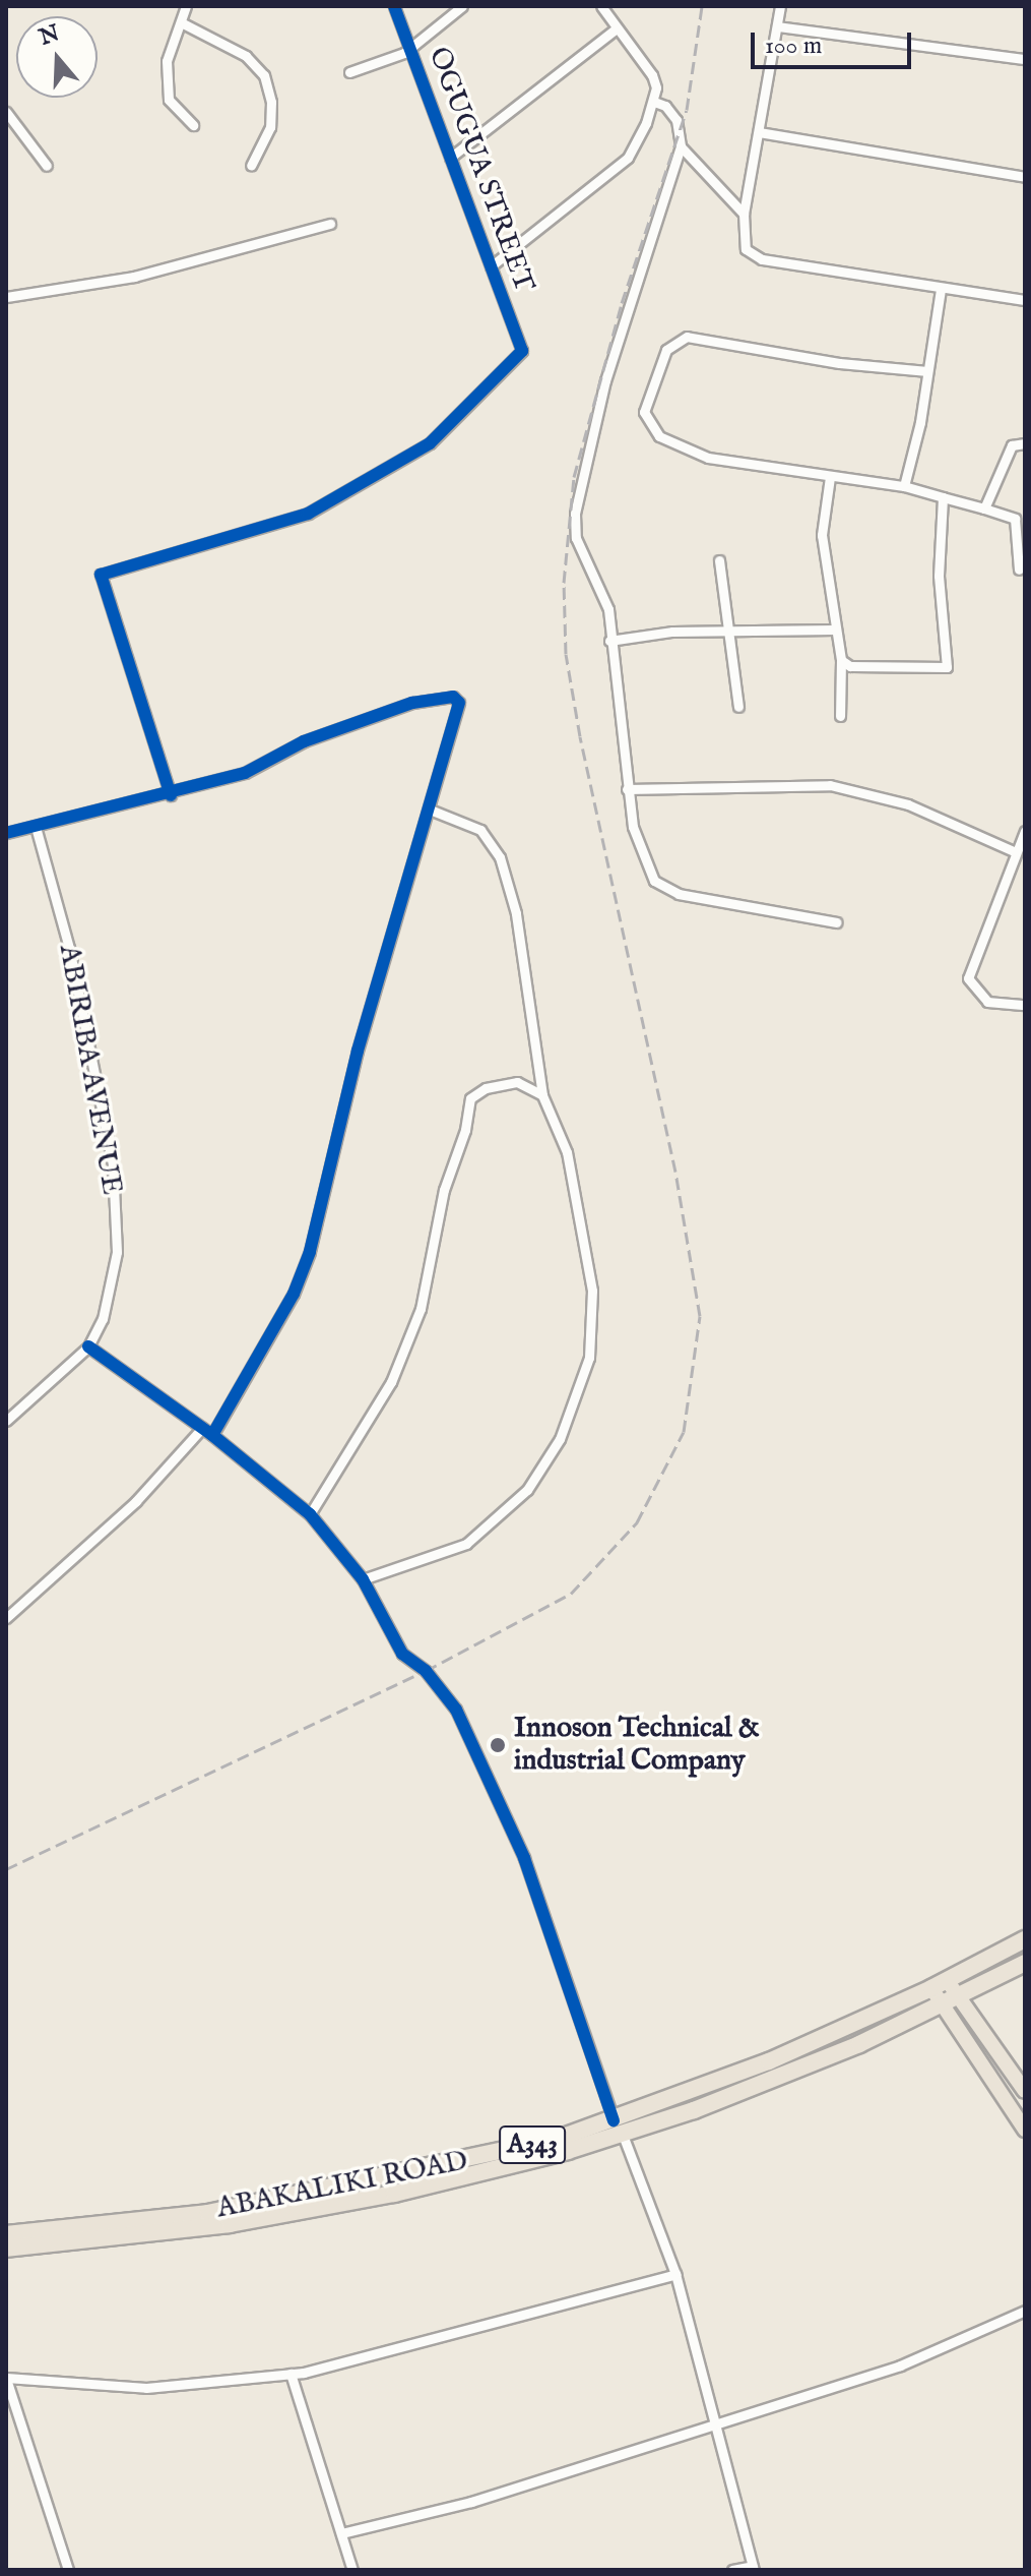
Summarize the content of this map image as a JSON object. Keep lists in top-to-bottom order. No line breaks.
{"streets":{"highway":["A343","ABAKALIKI ROAD"],"street":["OGUGUA STREET","ABIRIBA AVENUE"]},"places":["Innoson Technical & industrial Company"],"scale_bar":"100 m","north":"top"}
